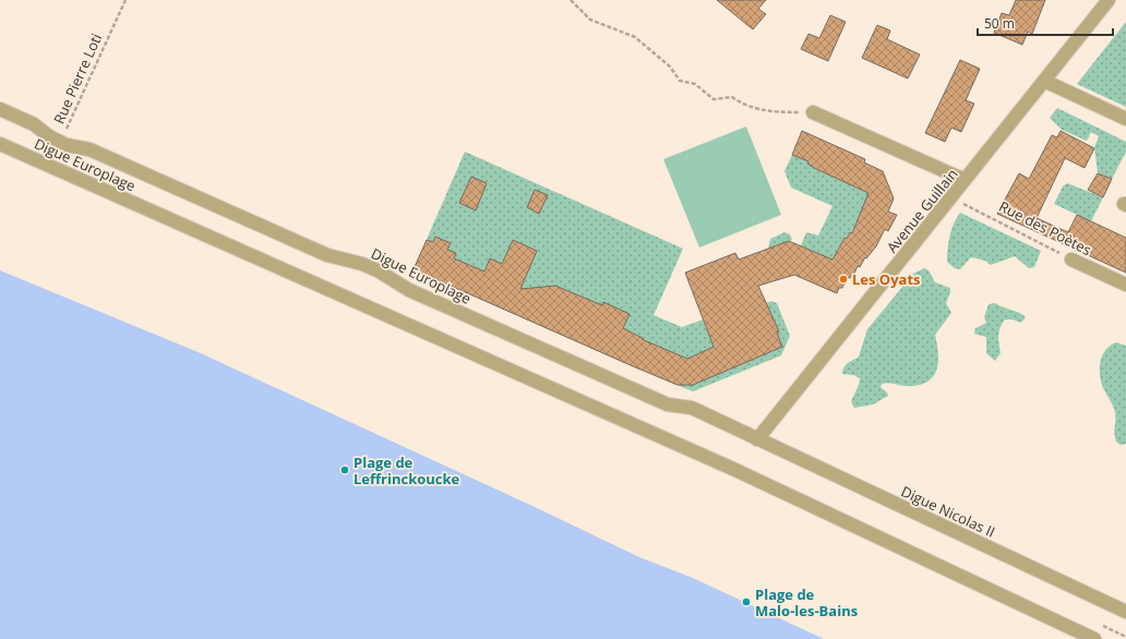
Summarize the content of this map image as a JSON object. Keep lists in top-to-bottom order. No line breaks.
{"streets":{"street":["Digue Europlage","Avenue Guillain","Rue des Poètes","Digue Nicolas II"],"path":["Rue Pierre Loti"]},"crossings":[["Rue Pierre Loti","Digue Europlage"],["Digue Europlage","Avenue Guillain"],["Digue Europlage","Digue Nicolas II"],["Avenue Guillain","Rue des Poètes"],["Avenue Guillain","Digue Nicolas II"]],"places":["Les Oyats","Plage de Leffrinckoucke","Plage de Malo-les-Bains"],"scale_bar":"50 m"}
